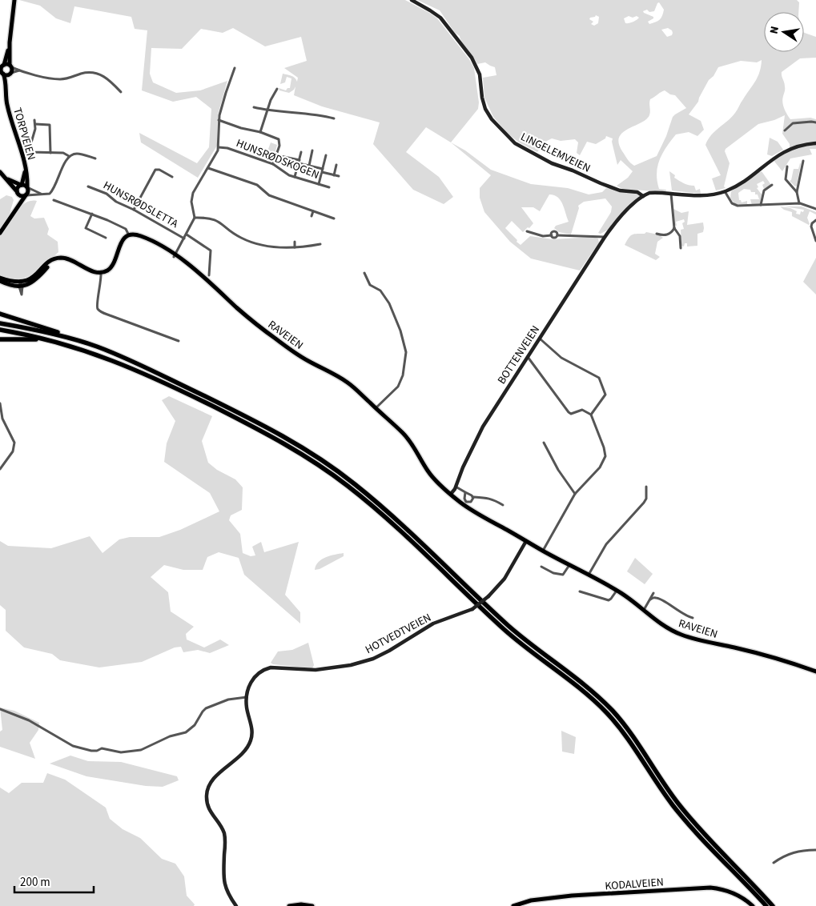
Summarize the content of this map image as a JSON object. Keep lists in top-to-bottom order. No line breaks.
{"streets":{"main road":["TORPVEIEN","LINGELEMVEIEN","RAVEIEN","BOTTENVEIEN","HOTVEDTVEIEN","KODALVEIEN"],"street":["HUNSRØDSKOGEN","HUNSRØDSLETTA"]},"crossings":[["LINGELEMVEIEN","BOTTENVEIEN"],["RAVEIEN","BOTTENVEIEN"],["RAVEIEN","HOTVEDTVEIEN"]],"scale_bar":"200 m","north":"left"}
